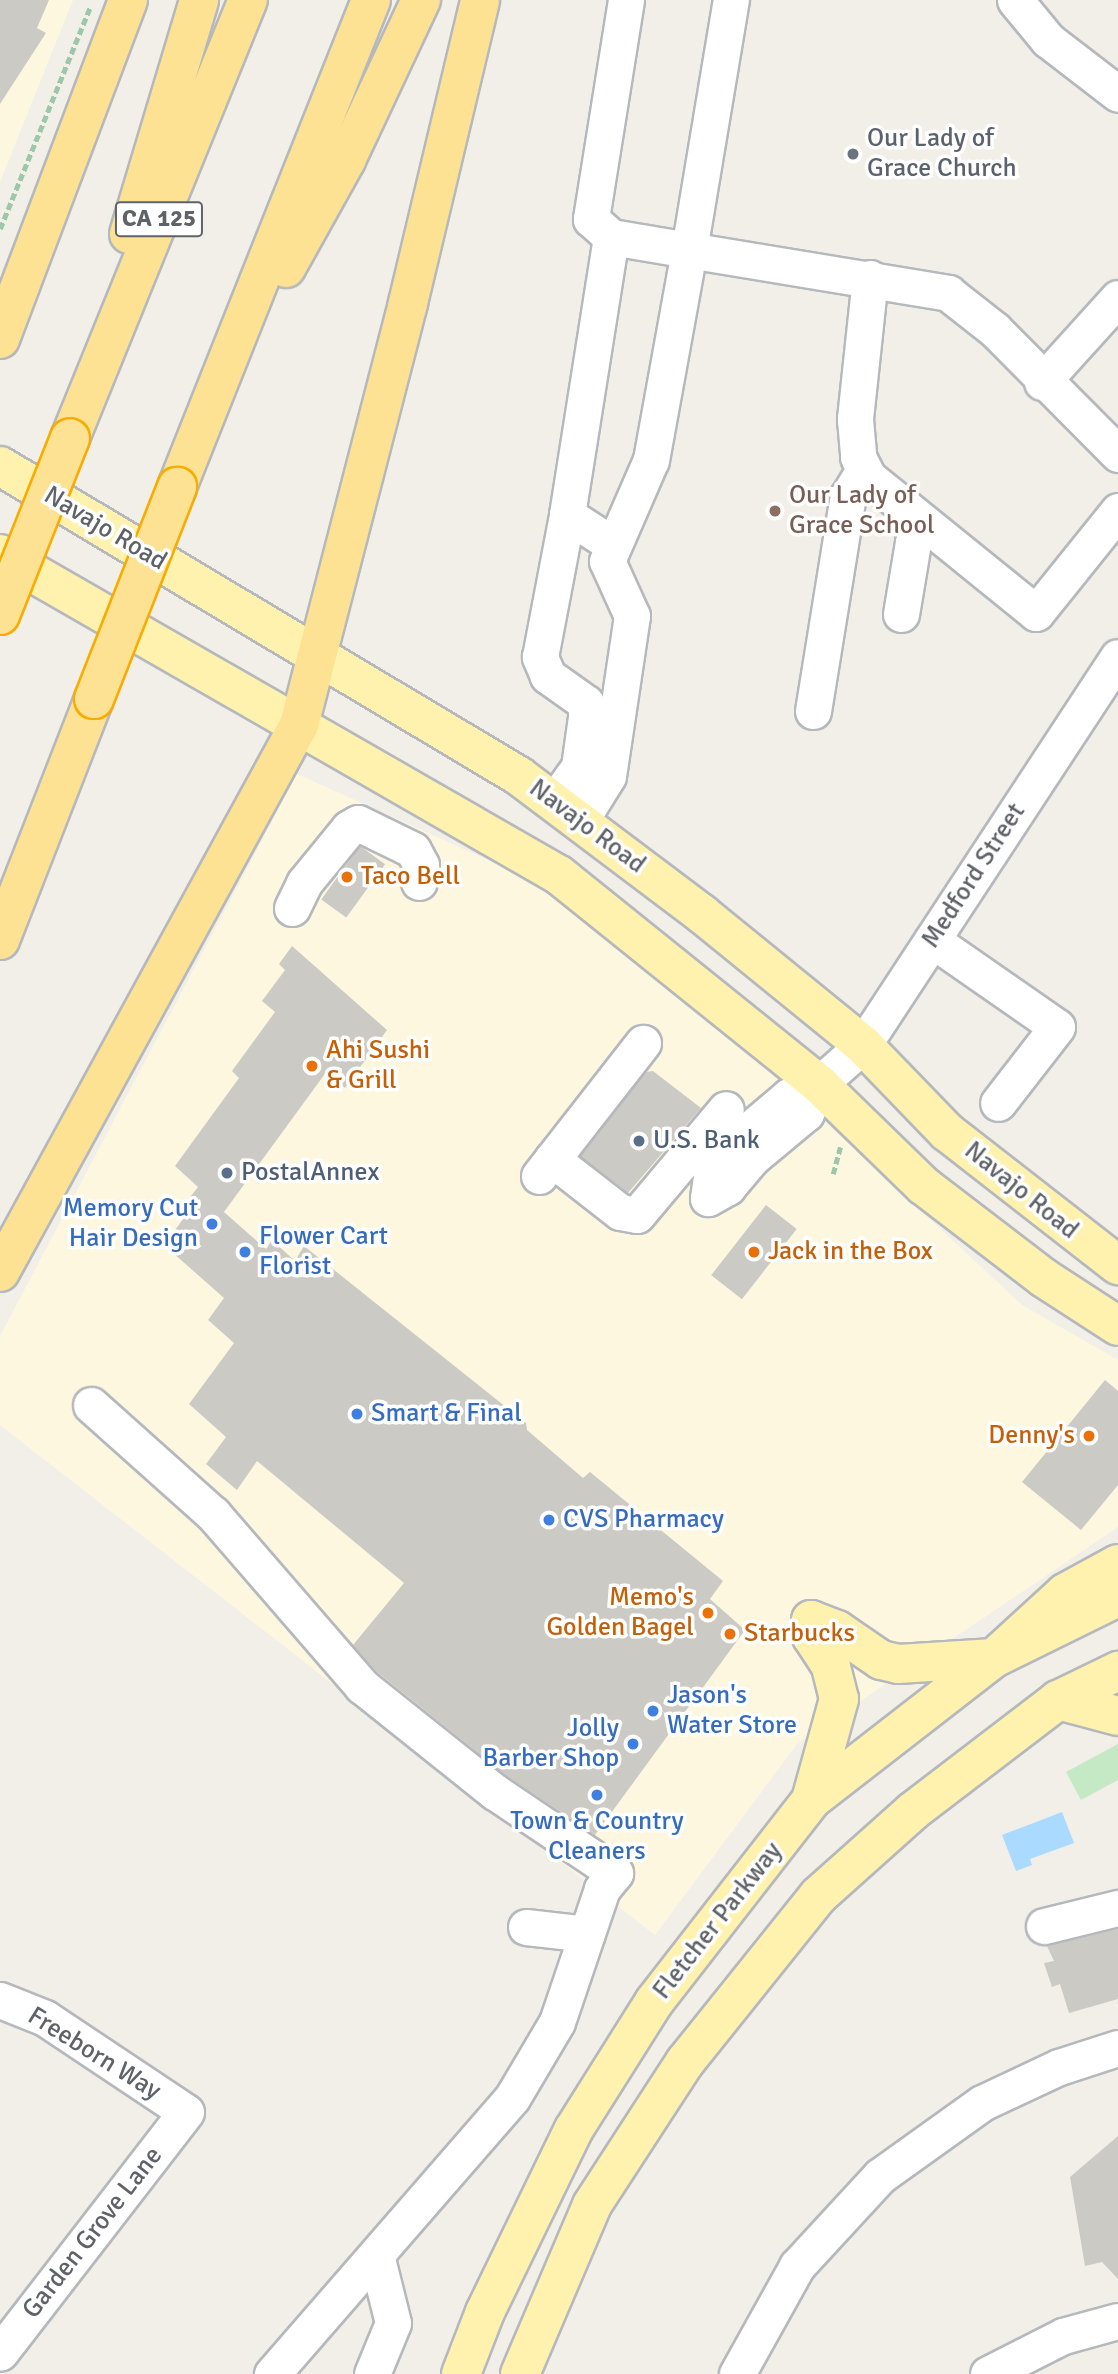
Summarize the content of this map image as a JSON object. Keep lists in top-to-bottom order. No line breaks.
{"streets":{"highway":["CA 125"],"main road":["Navajo Road","Fletcher Parkway"],"street":["Medford Street","Freeborn Way","Garden Grove Lane"]},"crossings":[["Navajo Road","Medford Street"],["Freeborn Way","Garden Grove Lane"]],"places":["Our Lady of Grace Church","Our Lady of Grace School","Taco Bell","Ahi Sushi & Grill","U.S. Bank","PostalAnnex","Memory Cut Hair Design","Flower Cart Florist","Jack in the Box","Smart & Final","Denny's","CVS Pharmacy","Memo's Golden Bagel","Starbucks","Jason's Water Store","Jolly Barber Shop","Town & Country Cleaners"]}
